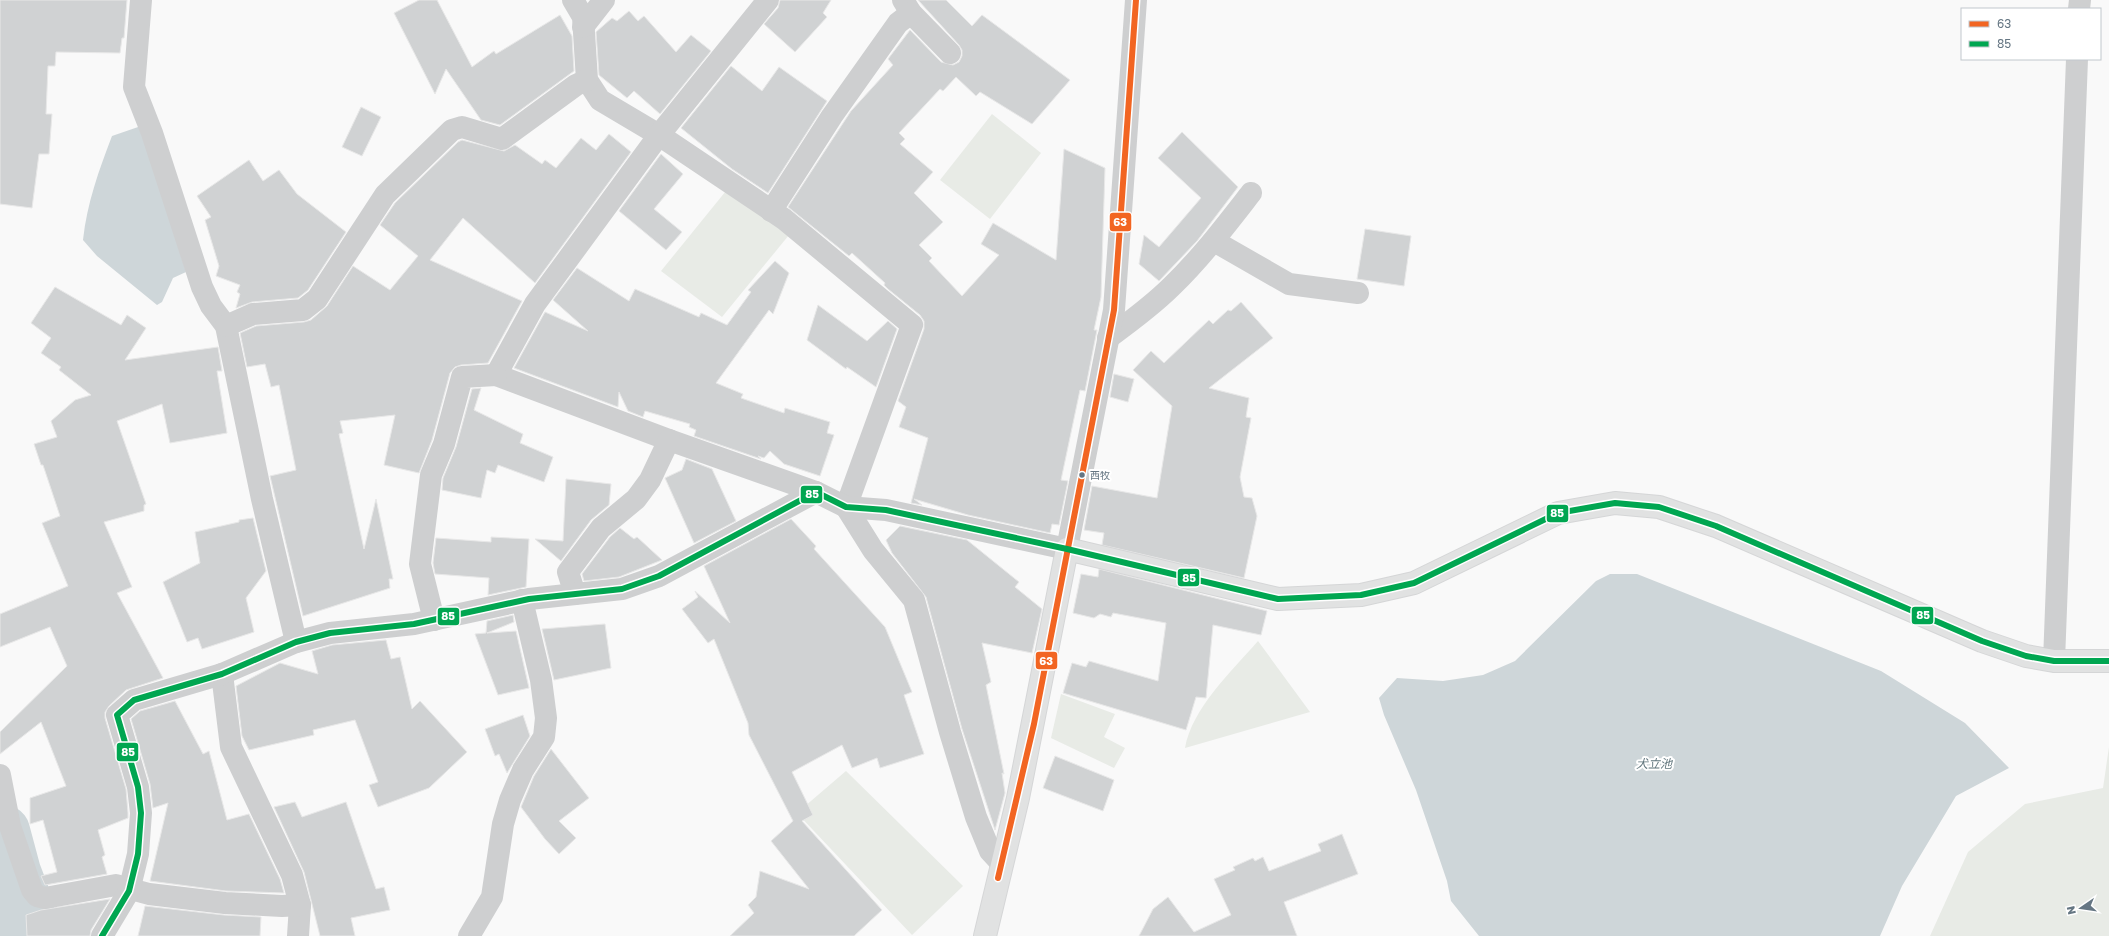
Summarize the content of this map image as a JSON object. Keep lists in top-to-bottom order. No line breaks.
{"water":["犬立池"],"places":["西牧"],"lines":["transit line 63","transit line 85"],"legend":["63","85"],"north":"left"}
